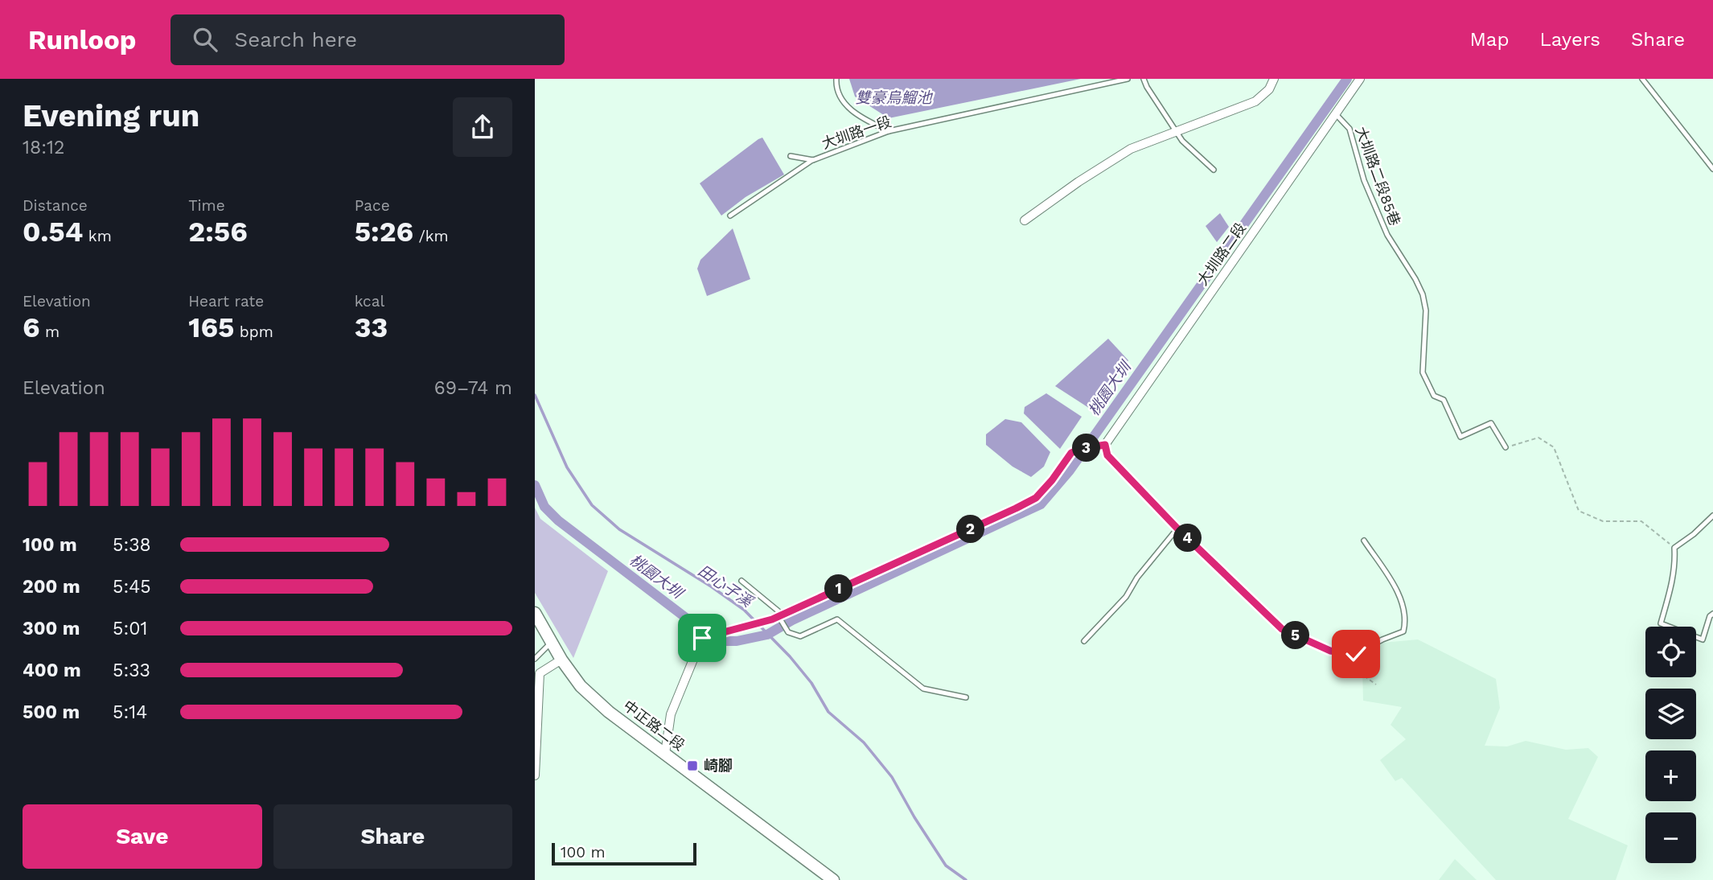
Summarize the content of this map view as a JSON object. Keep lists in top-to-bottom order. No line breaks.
{"streets":{"main road":["中正路二段"],"street":["大圳路二段"],"lane":["大圳路一段","大圳路二段85巷"]},"crossings":[["大圳路二段85巷","大圳路二段"]],"water":["雙豪烏鰡池","桃園大圳","田心子溪"],"places":{"transit":["崎腳"]},"scale_bar":"100 m","page":{"header":"Runloop","search":"Search here","nav":["Map","Layers","Share"],"heading":["Evening run","18:12"],"stats":[["Distance","0.54 km"],["Time","2:56"],["Pace","5:26 /km"],["Elevation","6 m"],["Heart rate","165 bpm"],["kcal","33"]],"chart":["Elevation","69–74 m"],"pins":["3","2","4","1","5"],"list":[{"name":"100 m","note":"5:38"},{"name":"200 m","note":"5:45"},{"name":"300 m","note":"5:01"},{"name":"400 m","note":"5:33"},{"name":"500 m","note":"5:14"}],"map_buttons":["+","−"],"buttons":["Save","Share"],"scale":"100 m"}}
